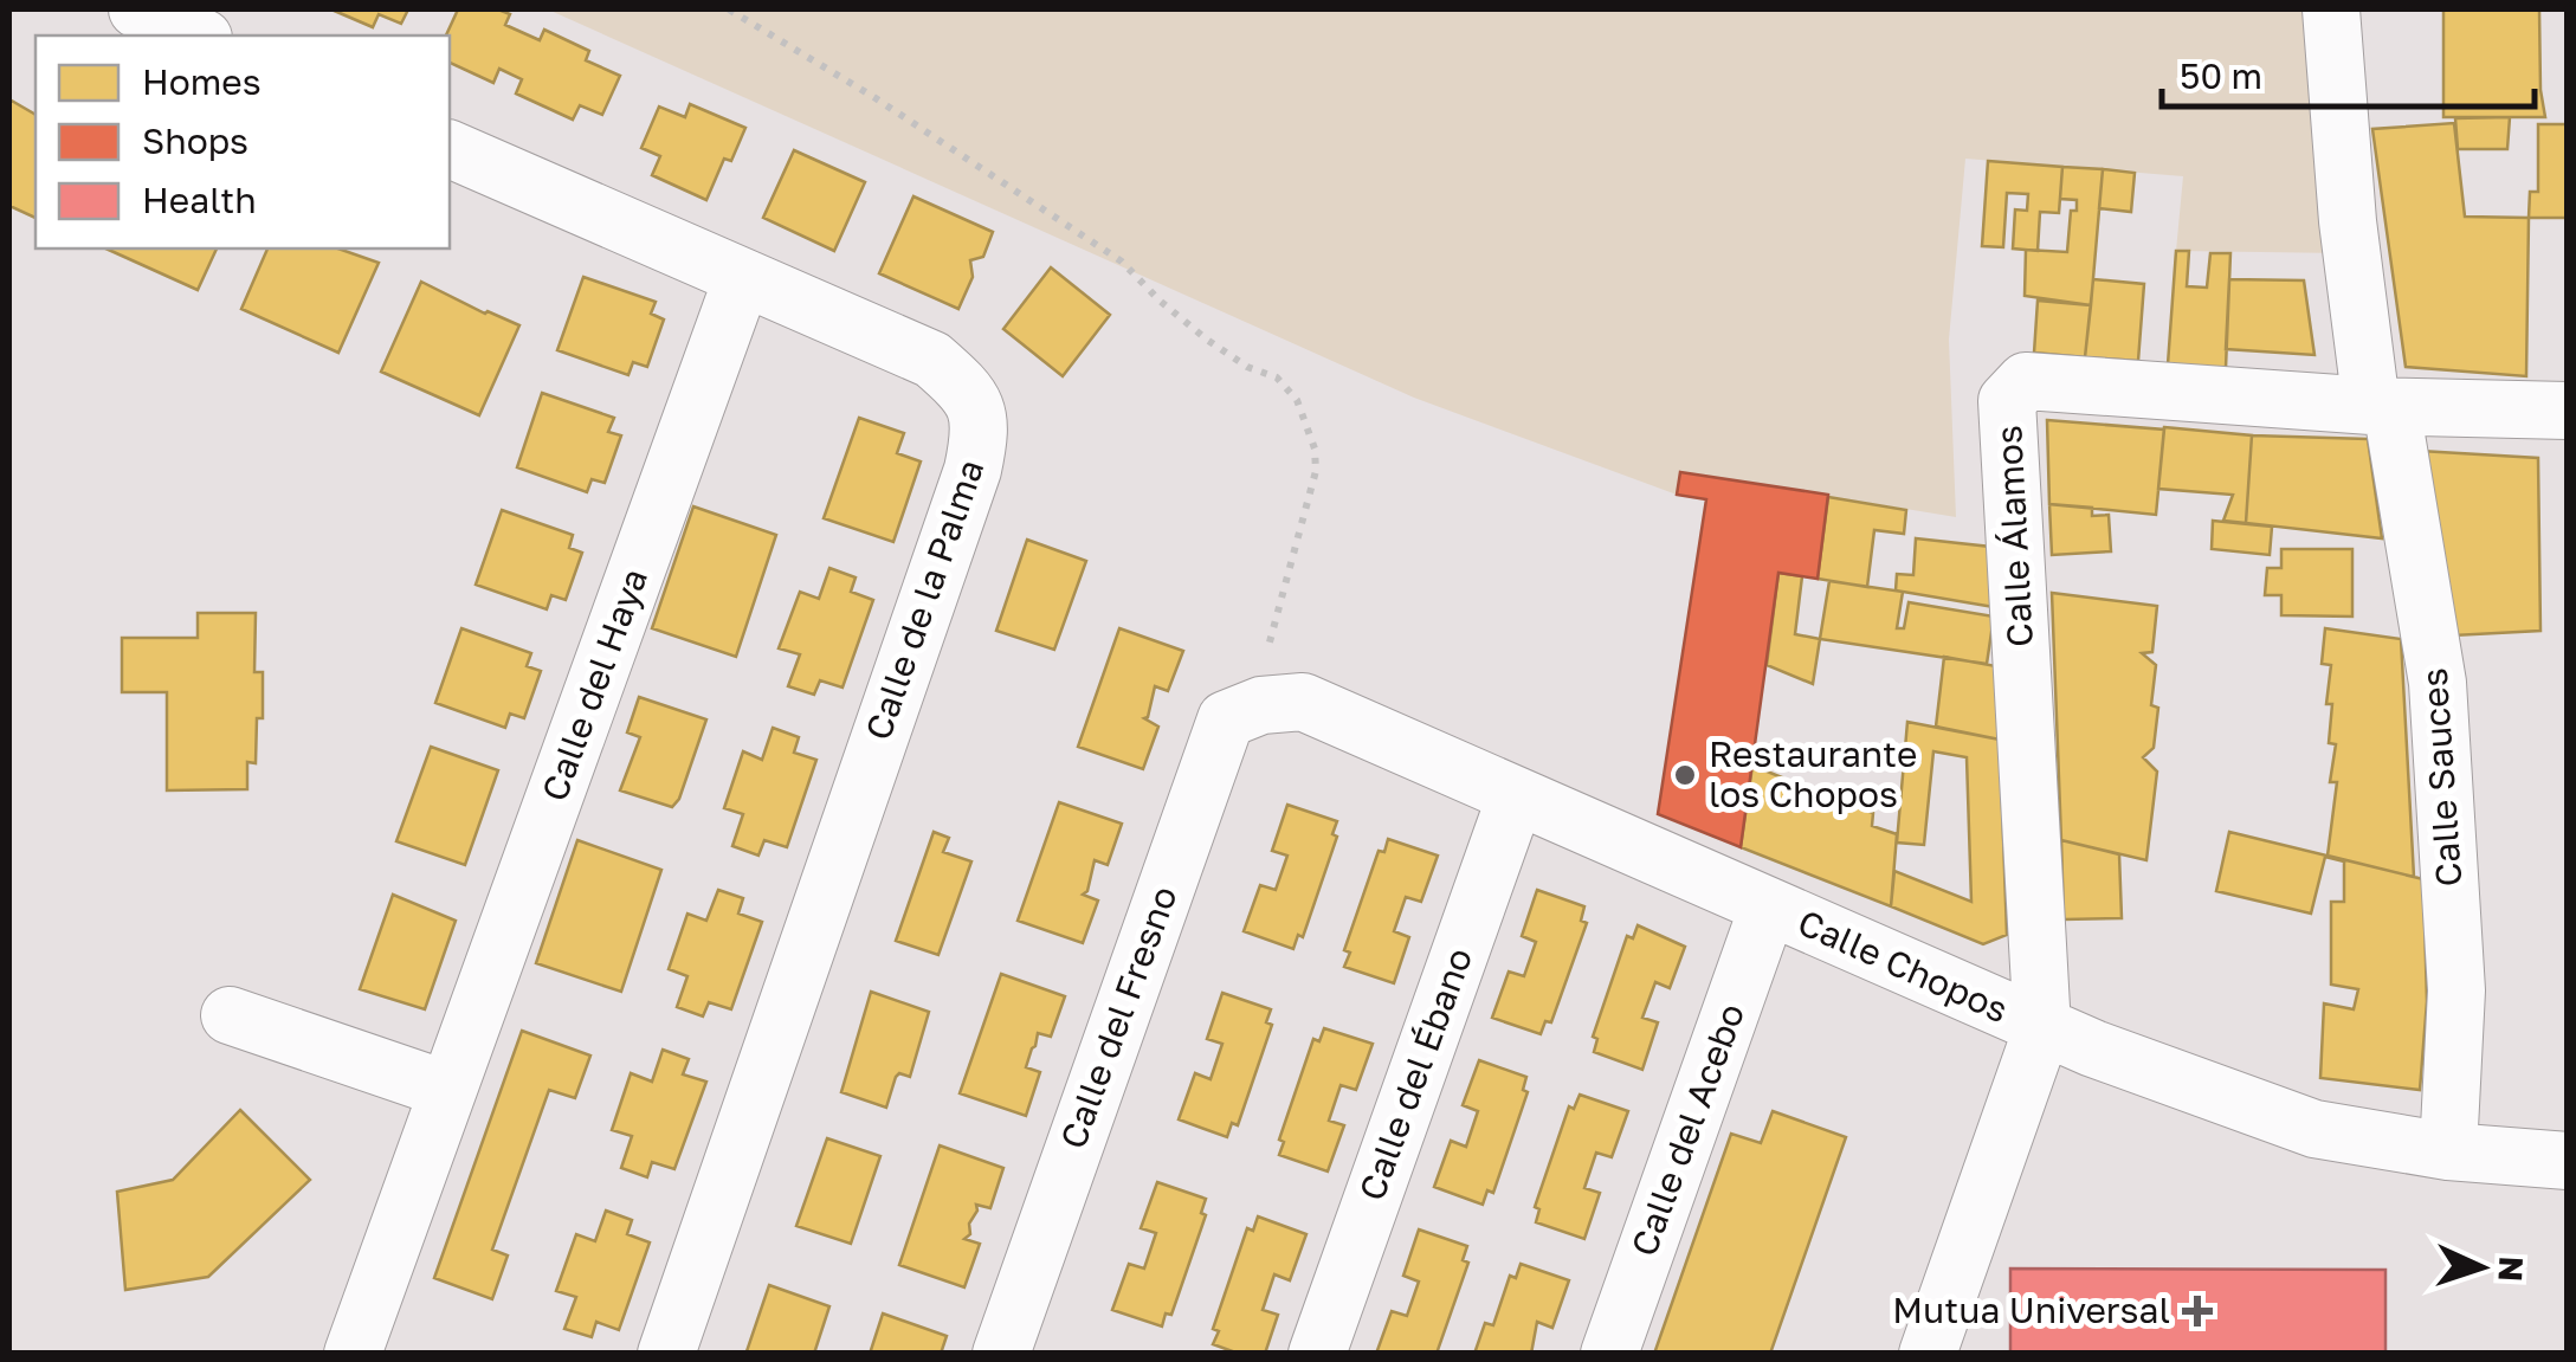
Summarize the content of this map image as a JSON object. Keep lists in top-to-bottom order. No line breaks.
{"streets":{"street":["Calle Álamos","Calle de la Palma","Calle del Haya","Calle Sauces","Calle Chopos","Calle del Fresno","Calle del Ébano","Calle del Acebo"]},"crossings":[["Calle Álamos","Calle Sauces"],["Calle Álamos","Calle Chopos"],["Calle de la Palma","Calle del Haya"],["Calle Sauces","Calle Chopos"],["Calle Chopos","Calle del Fresno"],["Calle Chopos","Calle del Ébano"],["Calle Chopos","Calle del Acebo"]],"places":{"other":["Restaurante los Chopos"],"health":["Mutua Universal"]},"legend":["Homes","Shops","Health"],"scale_bar":"50 m","north":"right"}
